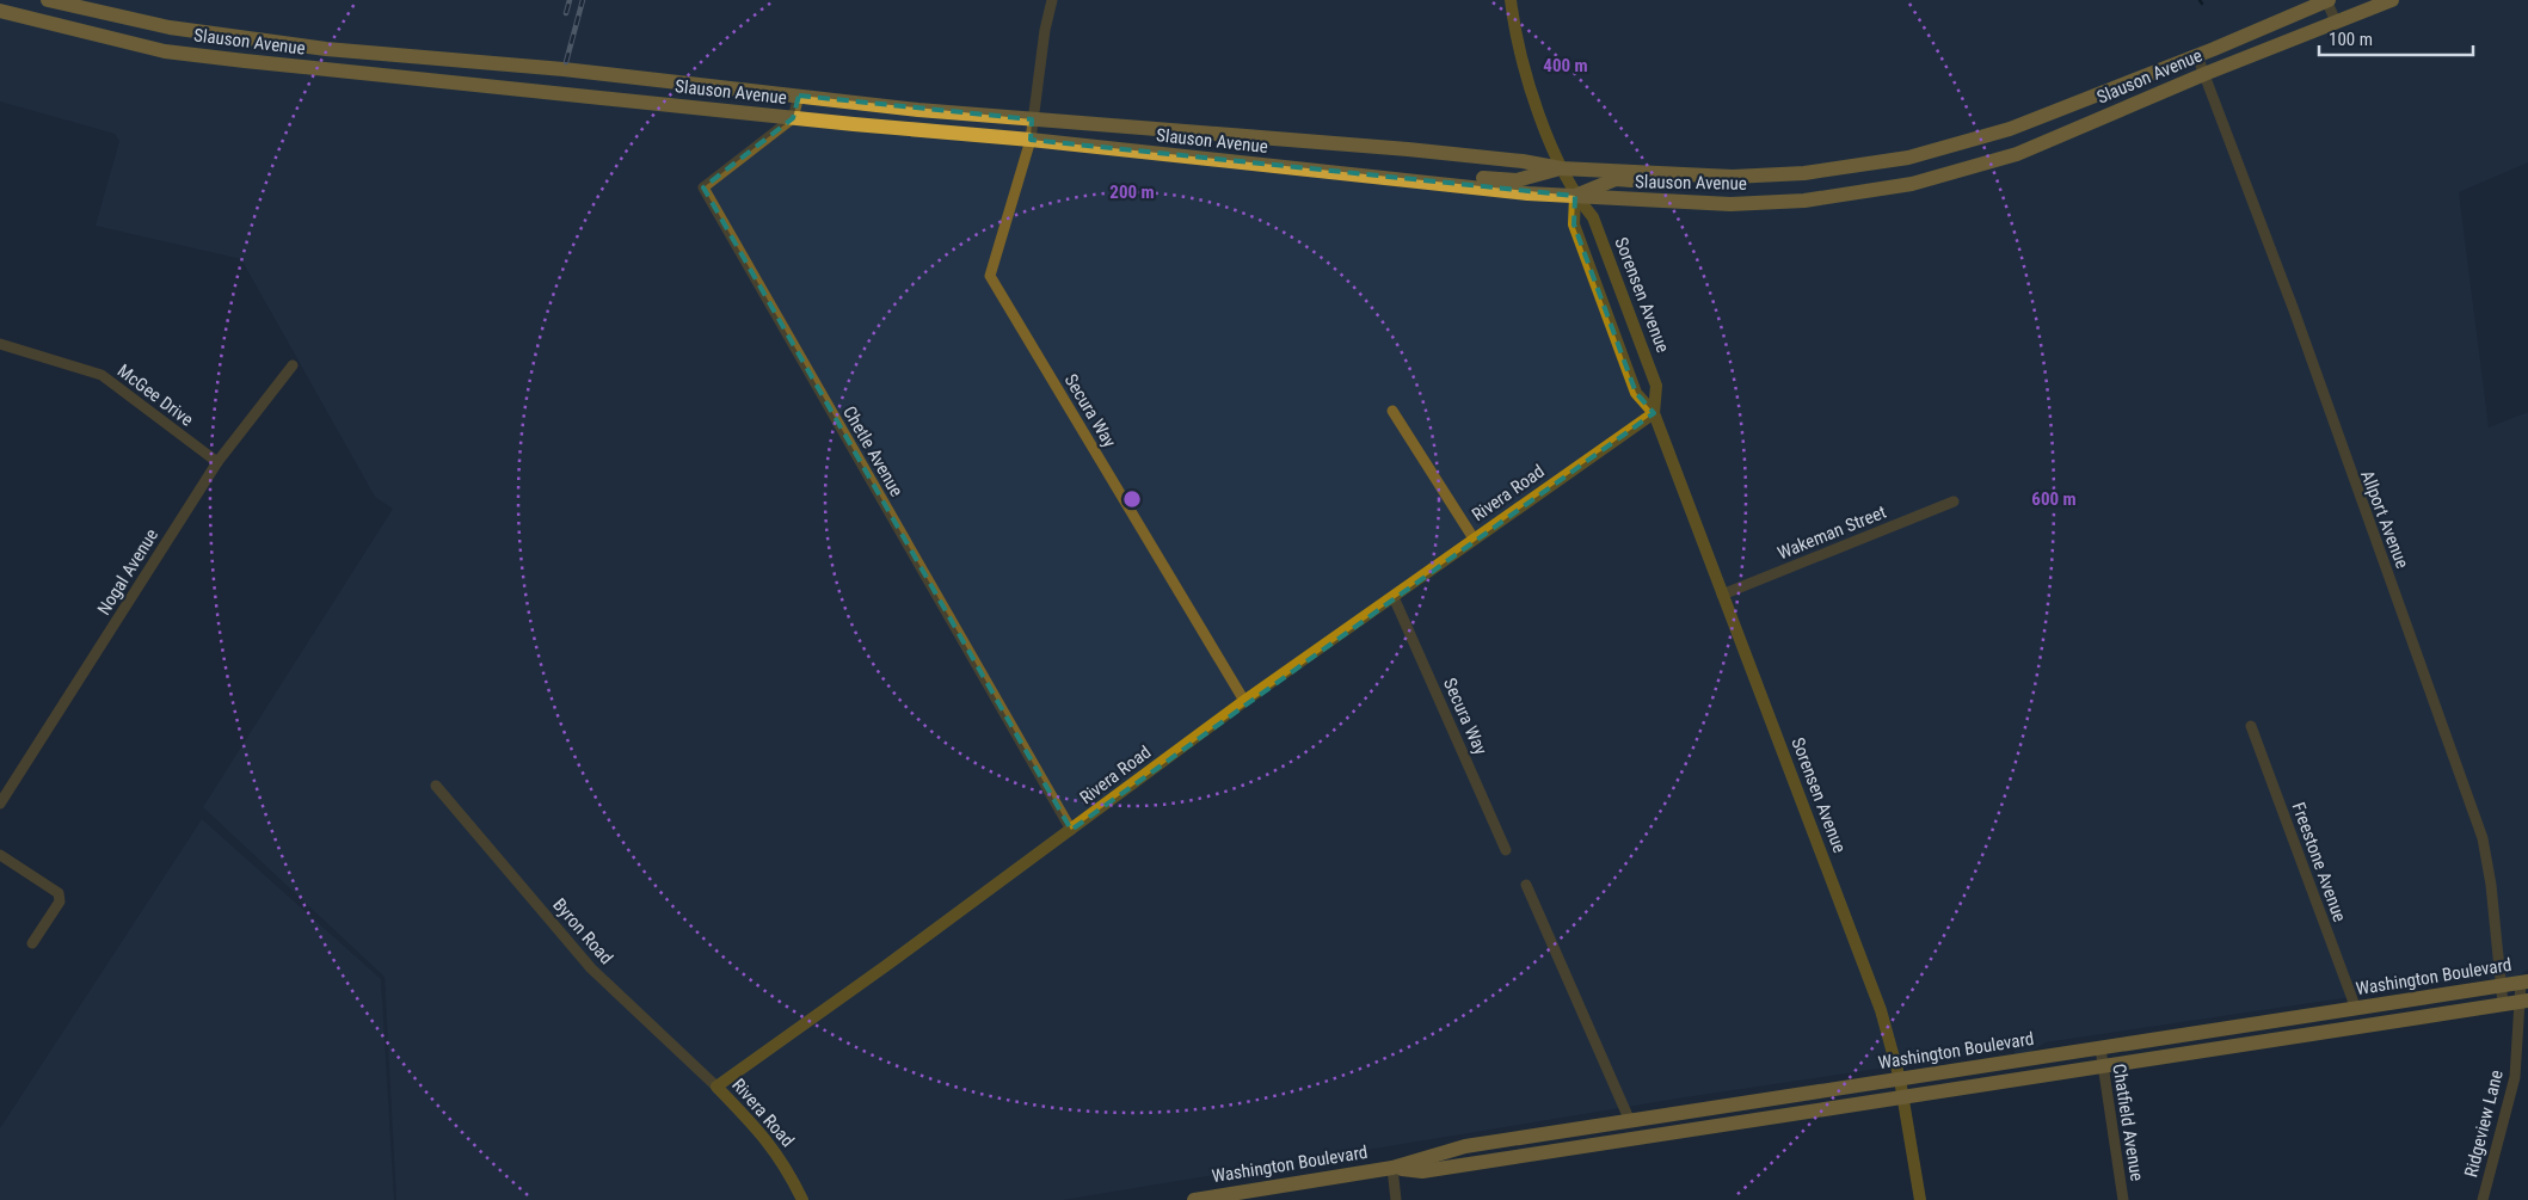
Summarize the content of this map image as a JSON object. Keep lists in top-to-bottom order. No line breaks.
{"streets":{"main road":["Slauson Avenue","Washington Boulevard"],"street":["Sorensen Avenue","McGee Drive","Secura Way","Chetle Avenue","Rivera Road","Allport Avenue","Wakeman Street","Nogal Avenue","Freestone Avenue","Byron Road","Chatfield Avenue","Ridgeview Lane"]},"crossings":[["Slauson Avenue","Sorensen Avenue"],["Slauson Avenue","Secura Way"],["Slauson Avenue","Chetle Avenue"],["Slauson Avenue","Allport Avenue"],["Sorensen Avenue","Rivera Road"],["Sorensen Avenue","Wakeman Street"],["Sorensen Avenue","Washington Boulevard"],["McGee Drive","Nogal Avenue"],["Secura Way","Rivera Road"],["Chetle Avenue","Rivera Road"],["Rivera Road","Byron Road"],["Allport Avenue","Washington Boulevard"],["Freestone Avenue","Washington Boulevard"],["Washington Boulevard","Chatfield Avenue"],["Washington Boulevard","Ridgeview Lane"]],"scale_bar":"100 m","rings":["400 m","200 m","600 m"]}
